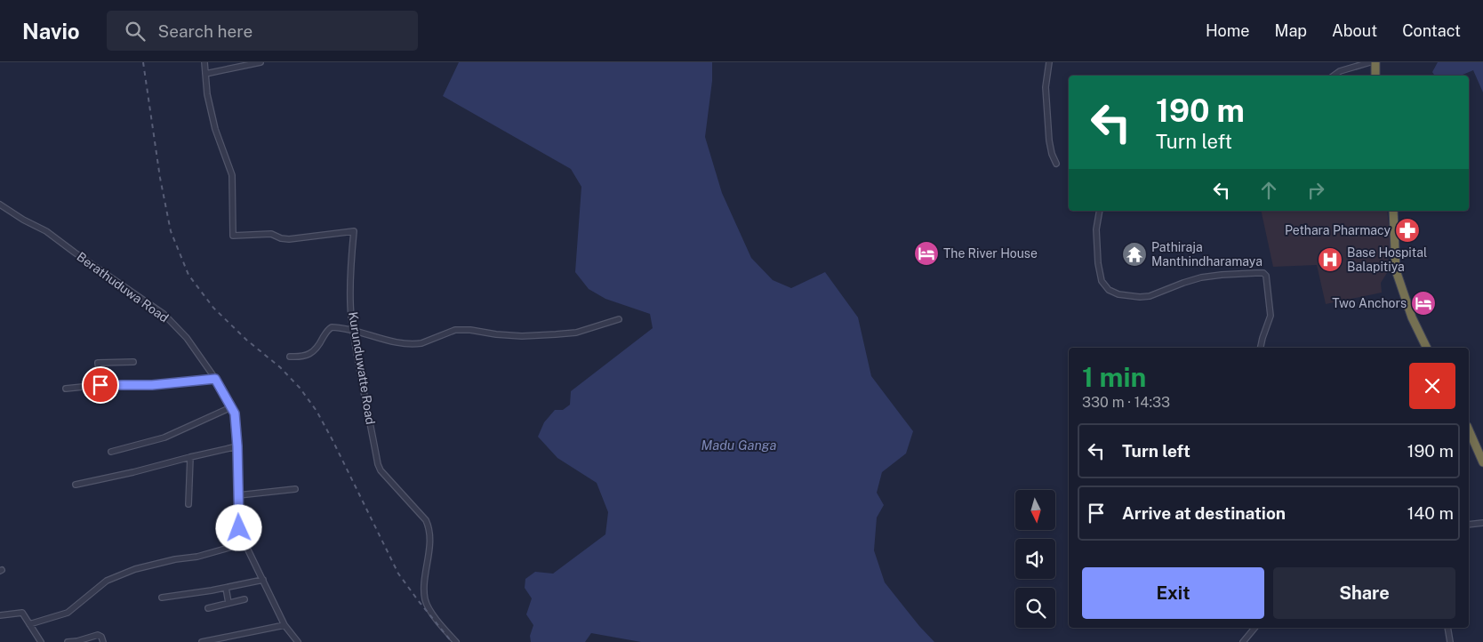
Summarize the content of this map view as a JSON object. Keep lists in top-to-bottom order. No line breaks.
{"streets":{"street":["Berathuduwa Road","Kurunduwatte Road"]},"water":["Madu Ganga"],"places":{"pharmacy":["Pethara Pharmacy"],"hotel":["The River House","Two Anchors"],"temple":["Pathiraja Manthindharamaya"],"hospital":["Base Hospital Balapitiya"]},"north":"bottom","page":{"header":"Navio","search":"Search here","nav":["Home","Map","About","Contact"],"turn":["190 m","Turn left"],"heading":["1 min","330 m · 14:33"],"list":[{"name":"Turn left","value":"190 m"},{"name":"Arrive at destination","value":"140 m"}],"buttons":["Exit","Share"]}}
